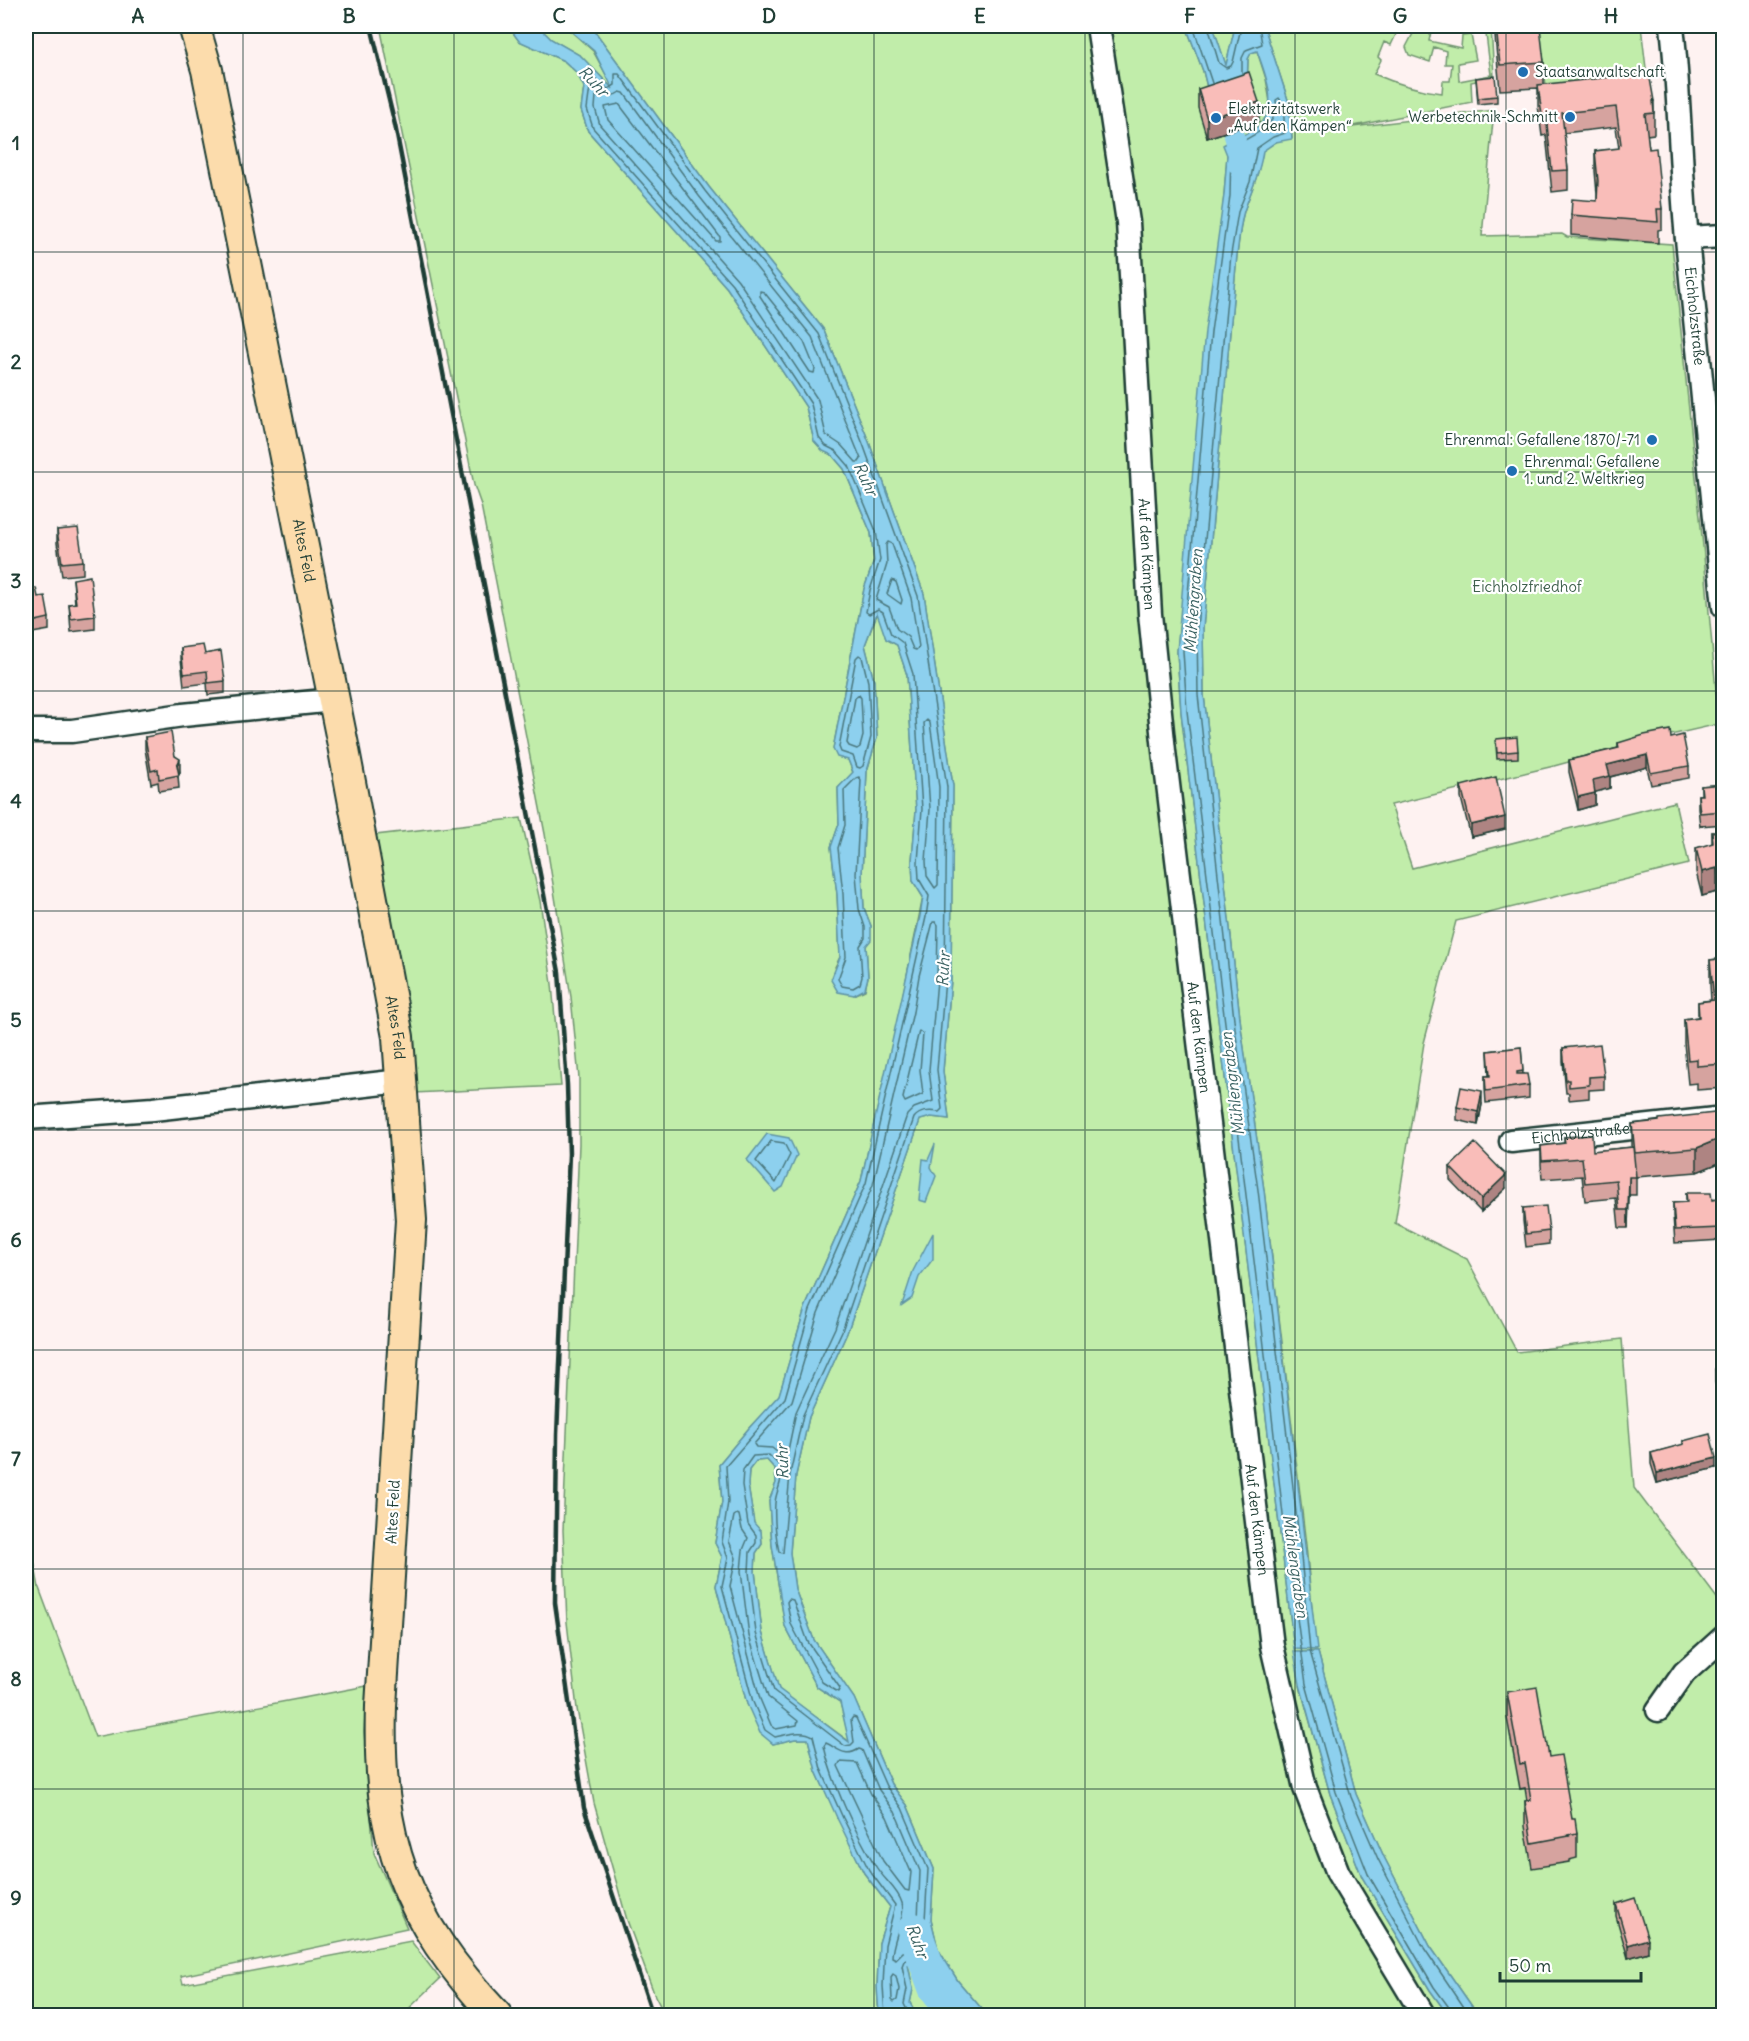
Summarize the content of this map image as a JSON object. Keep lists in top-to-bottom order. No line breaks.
{"streets":{"main road":["Altes Feld"],"street":["Eichholzstraße","Auf den Kämpen"]},"water":["Ruhr","Mühlengraben"],"parks":["Eichholzfriedhof"],"places":["Staatsanwaltschaft","Werbetechnik-Schmitt","Elektrizitätswerk „Auf den Kämpen“","Ehrenmal: Gefallene 1870/-71","Ehrenmal: Gefallene 1. und 2. Weltkrieg"],"scale_bar":"50 m","grid":{"columns":["A","B","C","D","E","F","G","H"],"rows":["1","2","3","4","5","6","7","8","9"]}}
